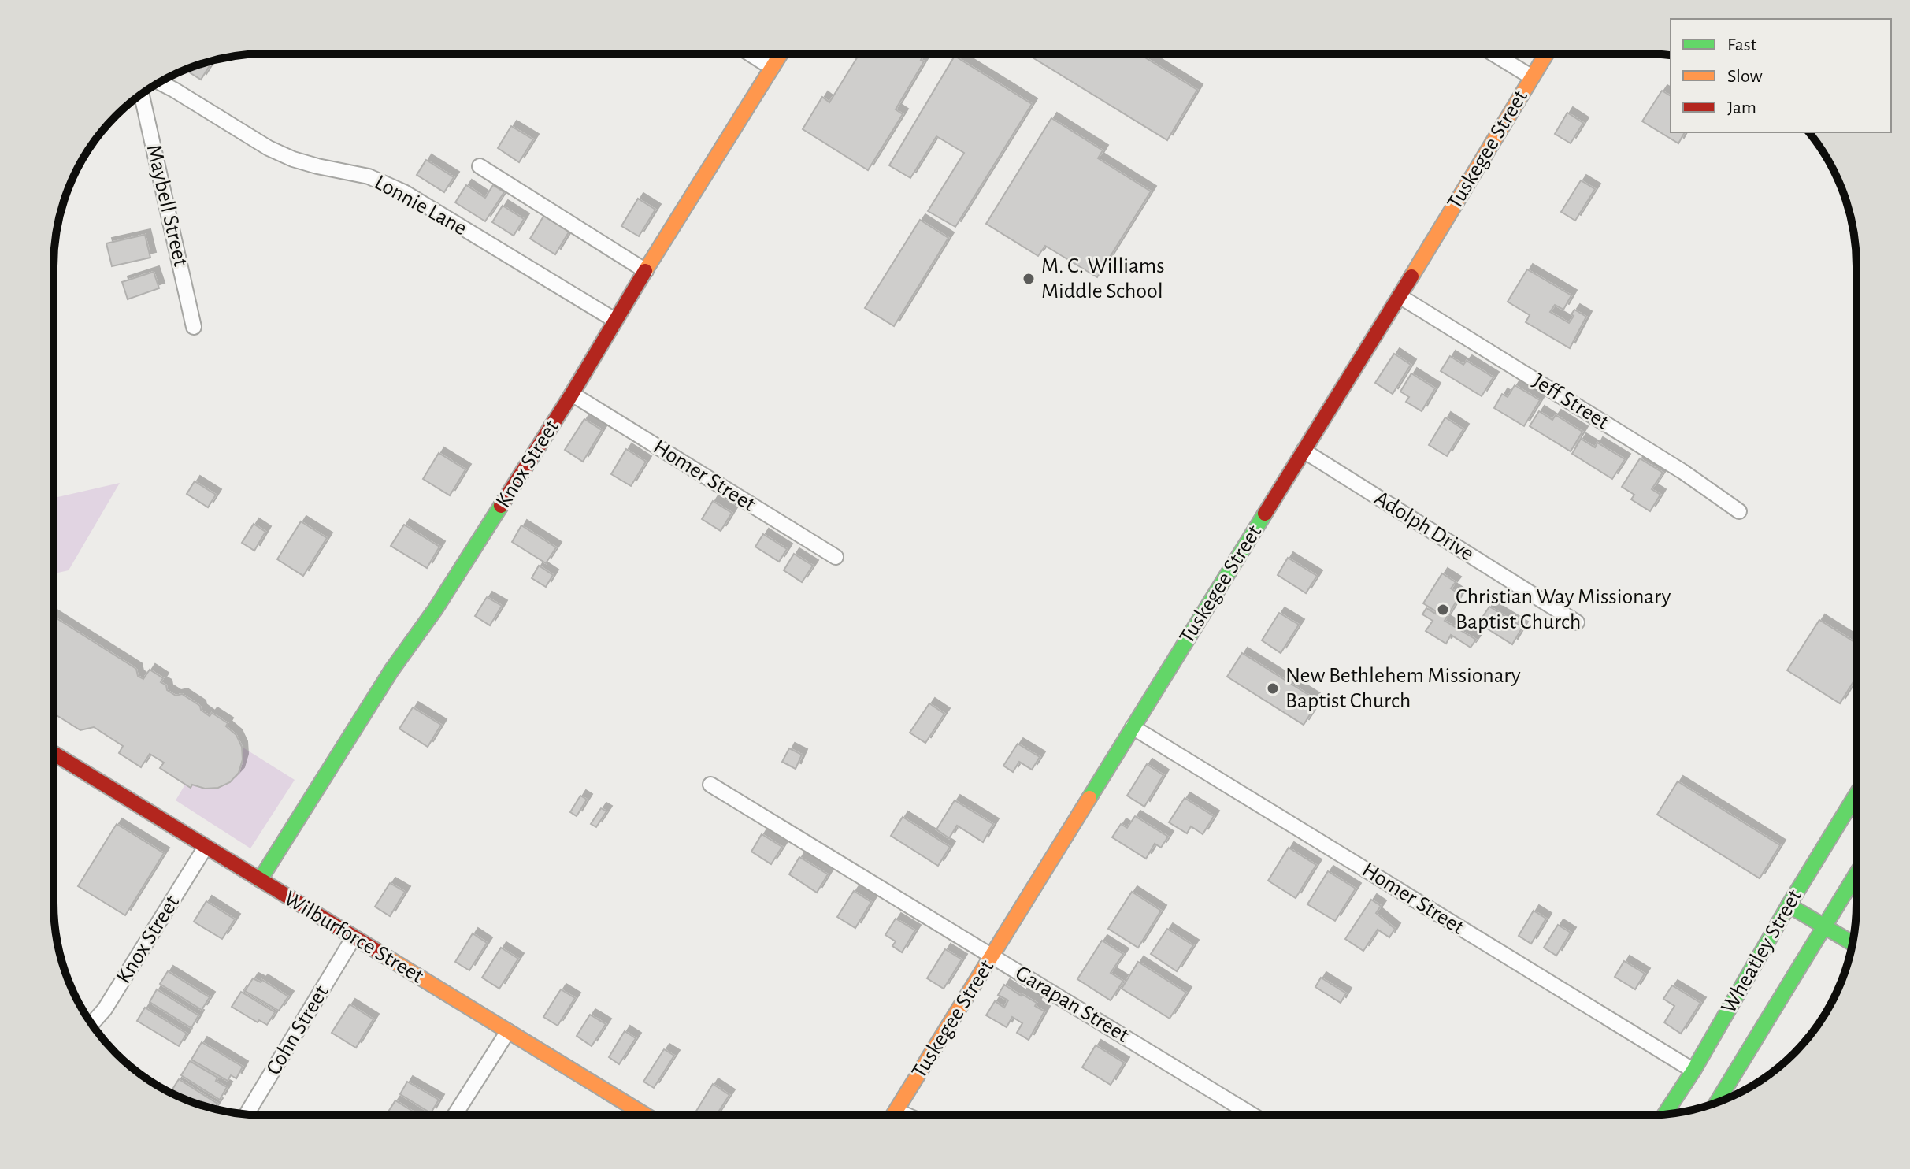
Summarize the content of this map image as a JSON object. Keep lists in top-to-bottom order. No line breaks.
{"streets":{"street":["Tuskegee Street","Maybell Street","Lonnie Lane","Jeff Street","Knox Street","Homer Street","Adolph Drive","Wilburforce Street","Wheatley Street","Garapan Street","Cohn Street"]},"crossings":[["Tuskegee Street","Jeff Street"],["Tuskegee Street","Homer Street"],["Tuskegee Street","Adolph Drive"],["Tuskegee Street","Garapan Street"],["Lonnie Lane","Knox Street"],["Knox Street","Homer Street"],["Knox Street","Wilburforce Street"],["Homer Street","Wheatley Street"],["Wilburforce Street","Cohn Street"]],"places":["M. C. Williams Middle School","Christian Way Missionary Baptist Church","New Bethlehem Missionary Baptist Church"],"legend":["Fast","Slow","Jam"]}
